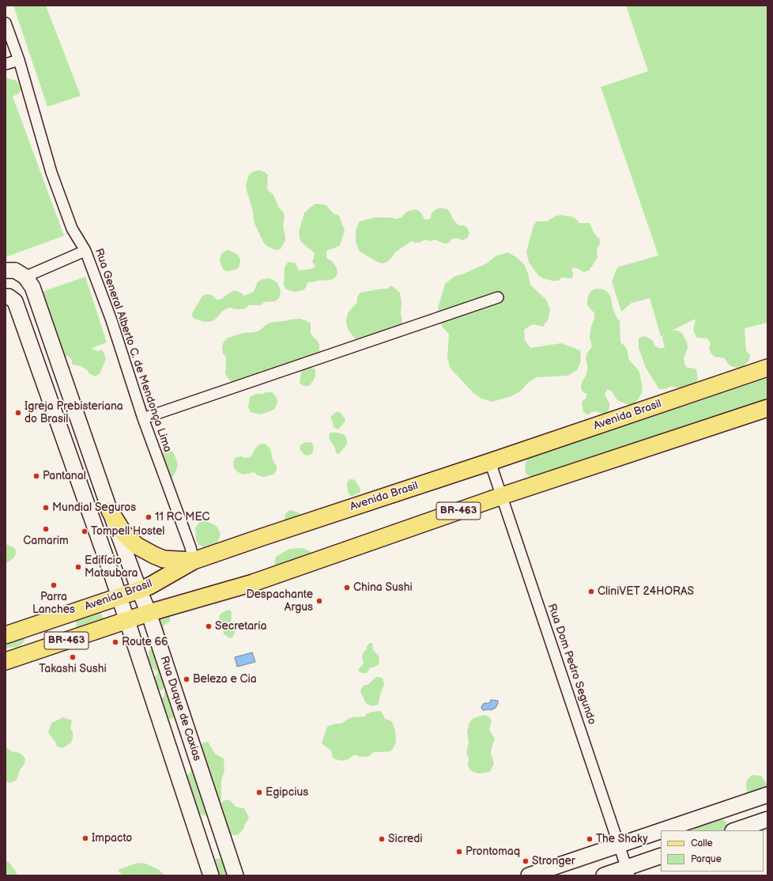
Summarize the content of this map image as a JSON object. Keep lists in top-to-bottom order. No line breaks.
{"streets":{"main road":["Avenida Brasil","BR-463","Rua Duque de Caxias"],"street":["Rua General Alberto C. de Mendonça Lima","Rua Dom Pedro Segundo"]},"crossings":[["Rua General Alberto C. de Mendonça Lima","Avenida Brasil"],["Avenida Brasil","Rua Dom Pedro Segundo"],["Avenida Brasil","Rua Duque de Caxias"],["BR-463","Rua Dom Pedro Segundo"],["BR-463","Rua Duque de Caxias"]],"places":["Igreja Prebisteriana do Brasil","Pantanal","Mundial Seguros","11 RC MEC","Camarim","Tompell Hostel","Edifício Matsubara","Parra Lanches","China Sushi","CliniVET 24HORAS","Despachante Argus","Secretaria","Route 66","Takashi Sushi","Beleza e Cia","Egipcius","Impacto","Sicredi","The Shaky","Prontomaq","Stronger"],"legend":["Calle","Parque"]}
